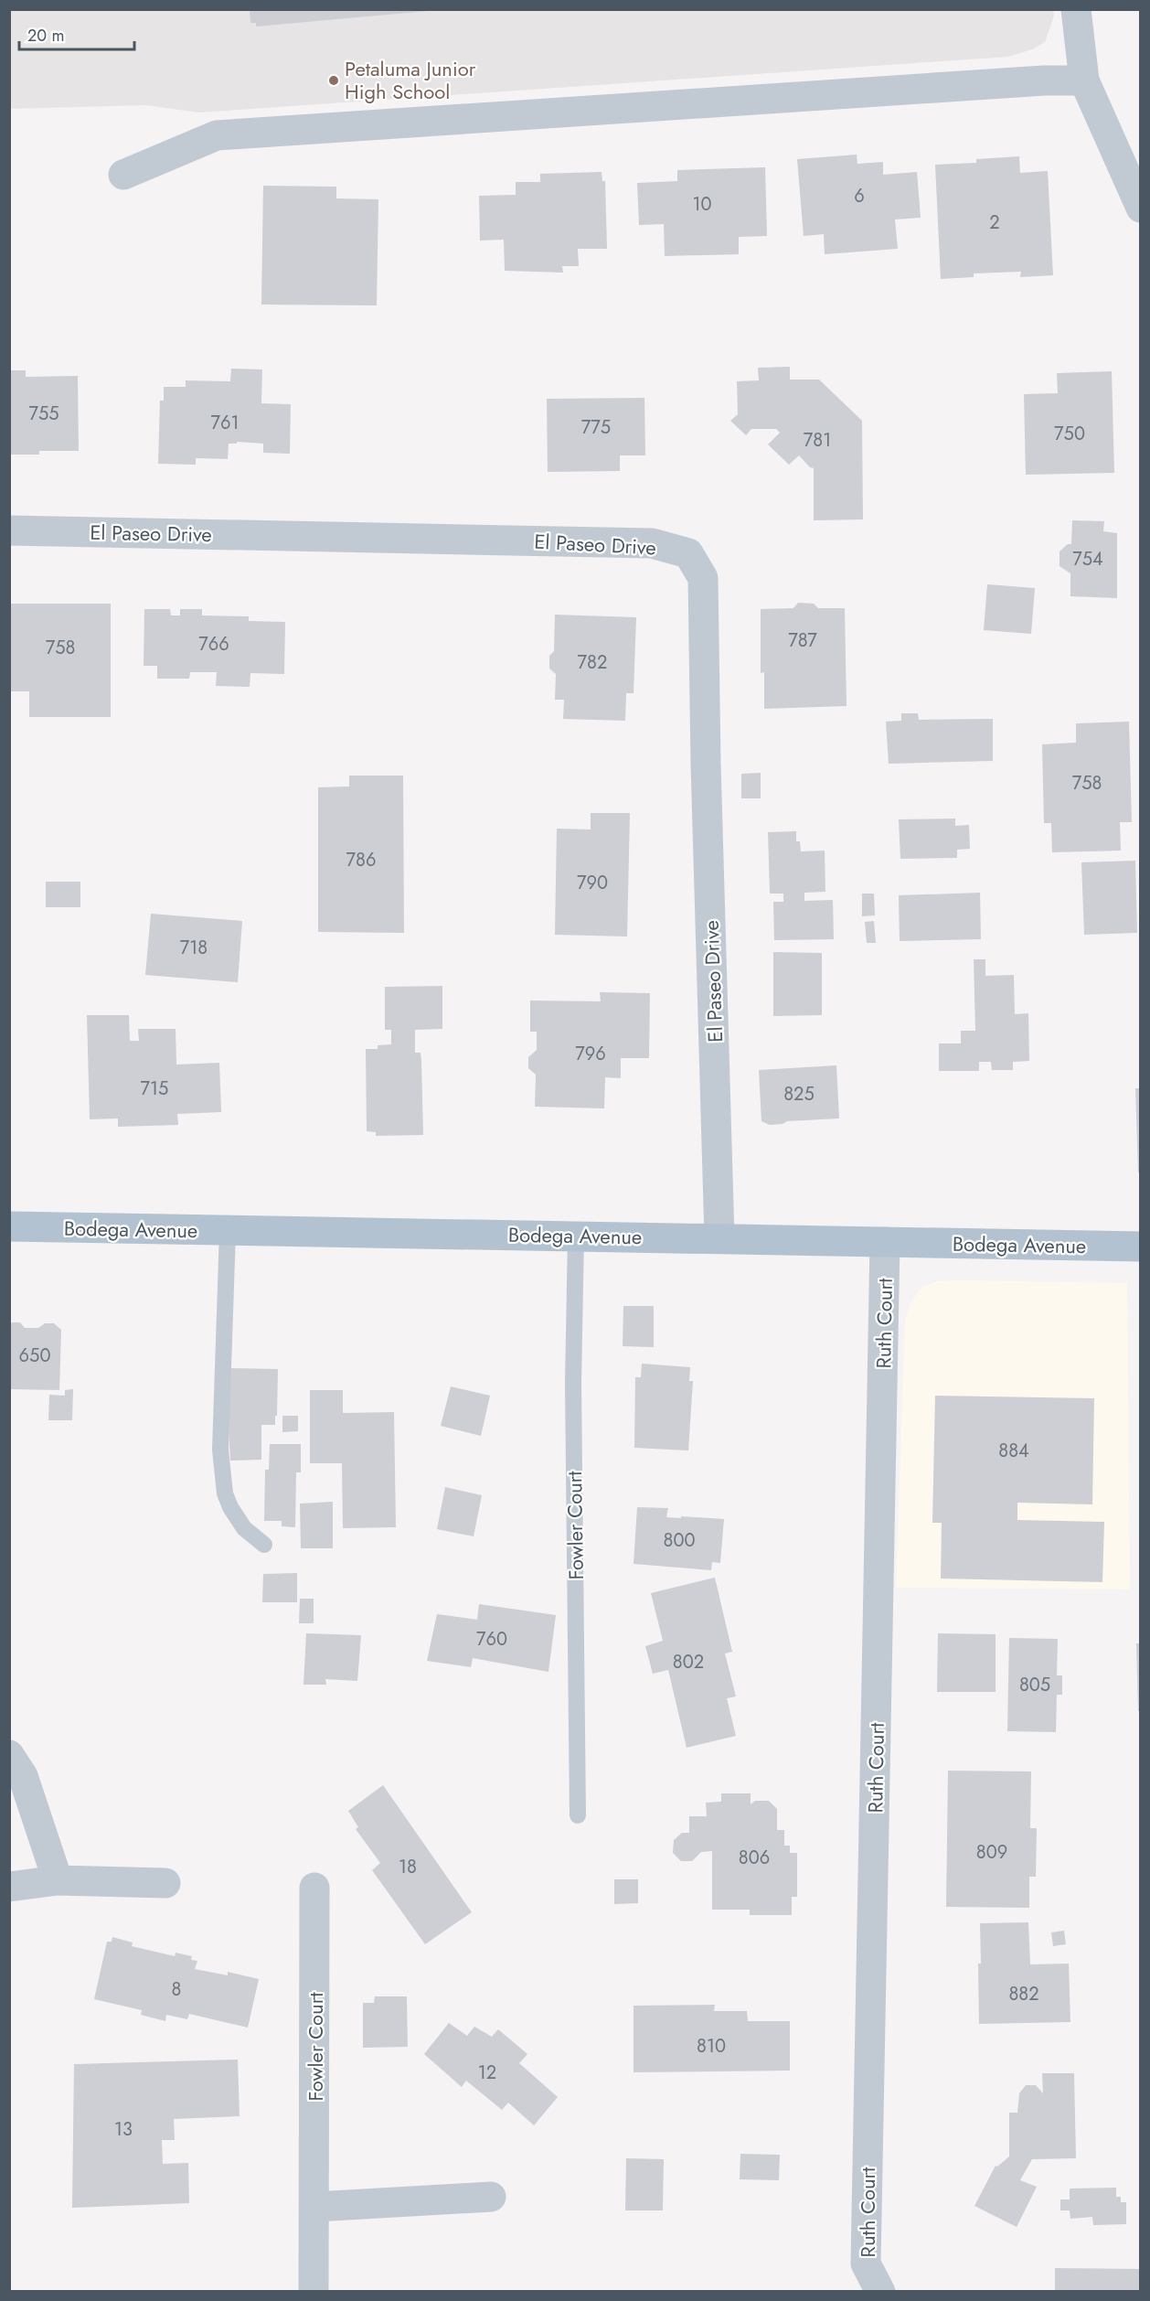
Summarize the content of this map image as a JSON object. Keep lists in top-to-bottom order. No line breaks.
{"streets":{"main road":["Bodega Avenue"],"street":["El Paseo Drive","Ruth Court","Fowler Court"]},"crossings":[["El Paseo Drive","Bodega Avenue"],["Bodega Avenue","Ruth Court"],["Bodega Avenue","Fowler Court"]],"places":["Petaluma Junior High School"],"house_numbers":["6","10","2","755","761","775","750","781","754","787","766","758","782","758","786","790","718","796","715","825","650","884","800","760","802","805","809","806","18","8","882","810","12","13"],"scale_bar":"20 m"}
